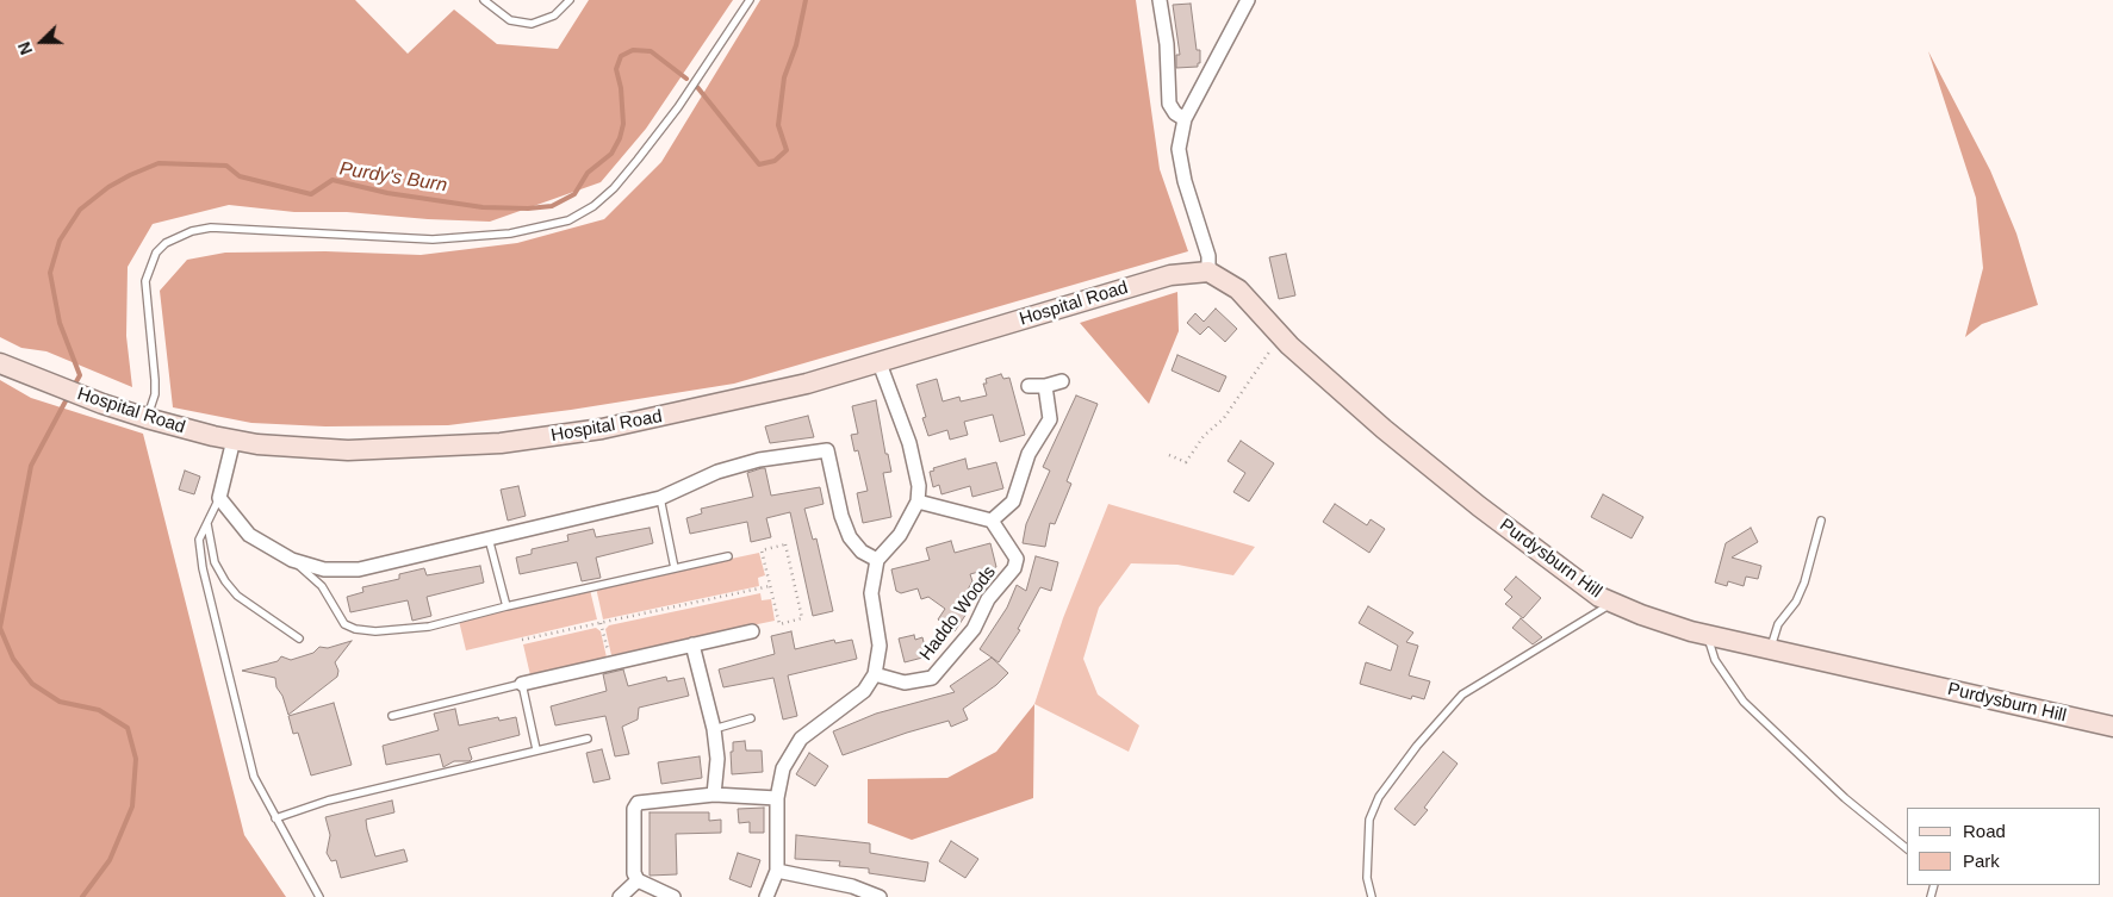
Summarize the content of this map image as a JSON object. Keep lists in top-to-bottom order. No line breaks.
{"streets":{"main road":["Hospital Road","Purdysburn Hill"],"street":["Haddo Woods"]},"crossings":[["Hospital Road","Purdysburn Hill"]],"water":["Purdy's Burn"],"legend":["Road","Park"],"north":"left"}
